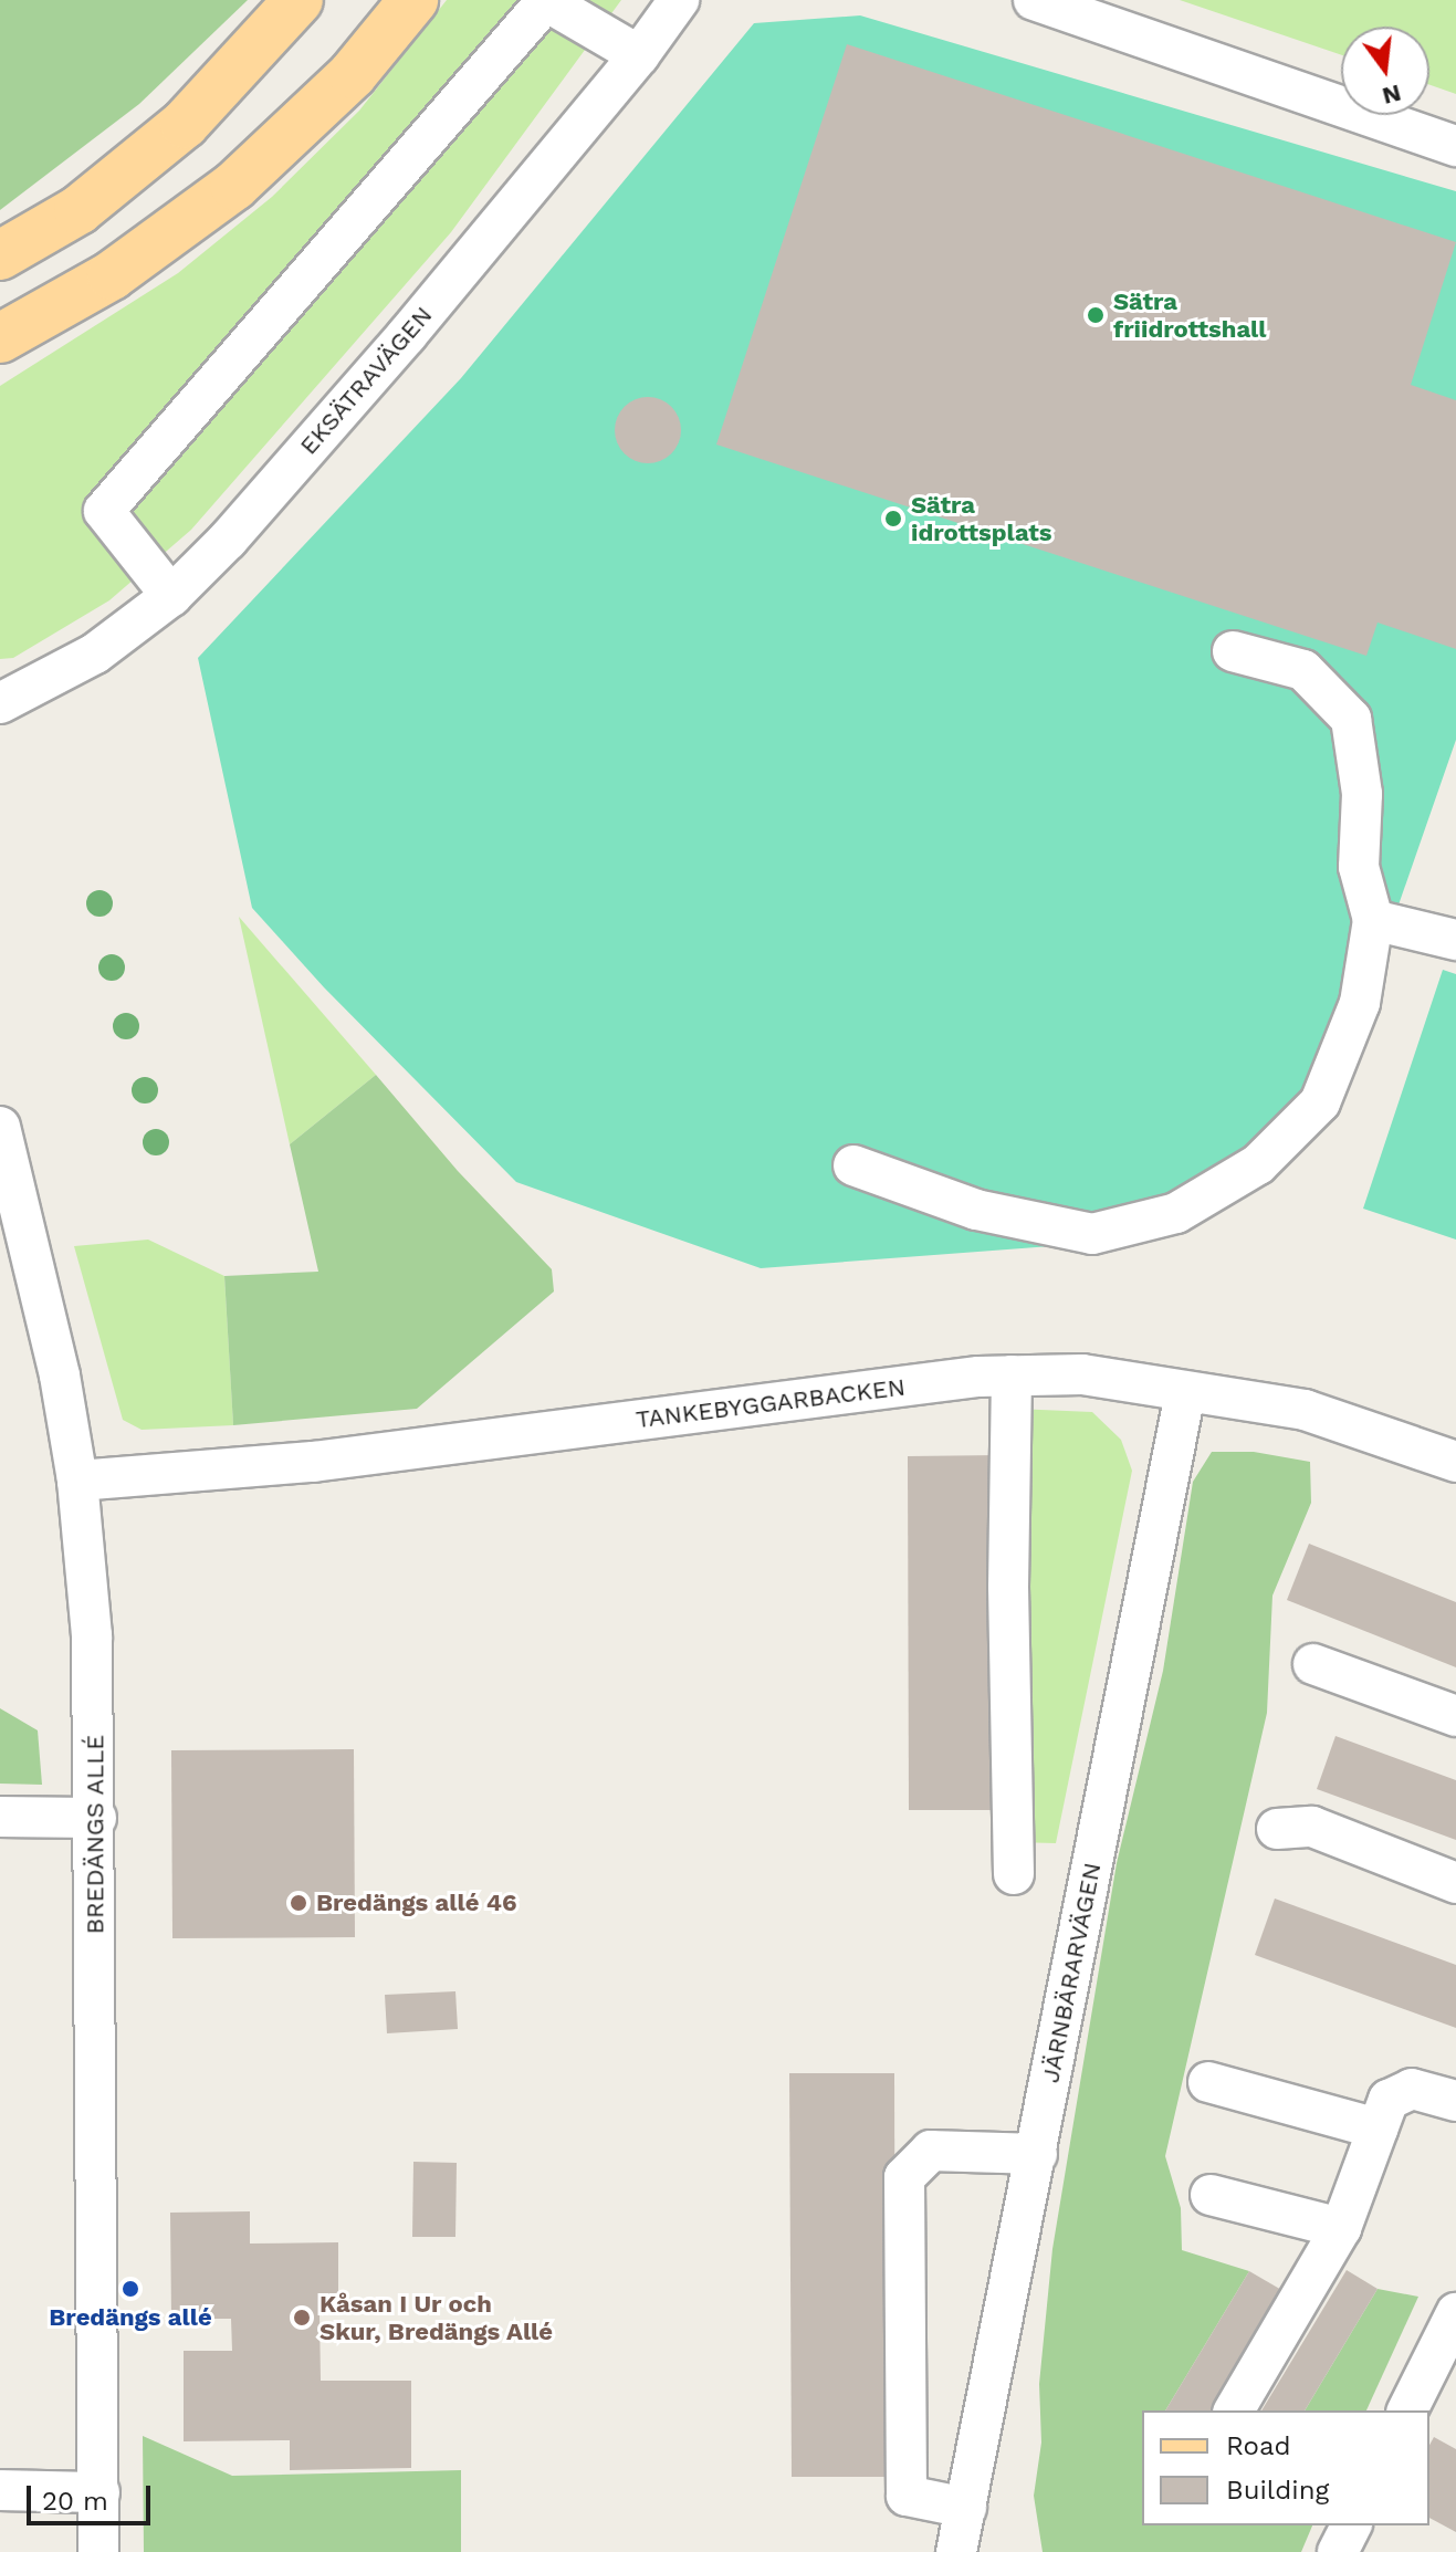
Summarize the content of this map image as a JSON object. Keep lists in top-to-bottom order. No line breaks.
{"streets":{"street":["EKSÄTRAVÄGEN","TANKEBYGGARBACKEN","BREDÄNGS ALLÉ","JÄRNBÄRARVÄGEN"]},"crossings":[["TANKEBYGGARBACKEN","BREDÄNGS ALLÉ"],["TANKEBYGGARBACKEN","JÄRNBÄRARVÄGEN"]],"places":["Sätra friidrottshall","Sätra idrottsplats","Bredängs allé 46","Bredängs allé","Kåsan I Ur och Skur, Bredängs Allé"],"legend":["Road","Building"],"scale_bar":"20 m","north":"bottom"}
